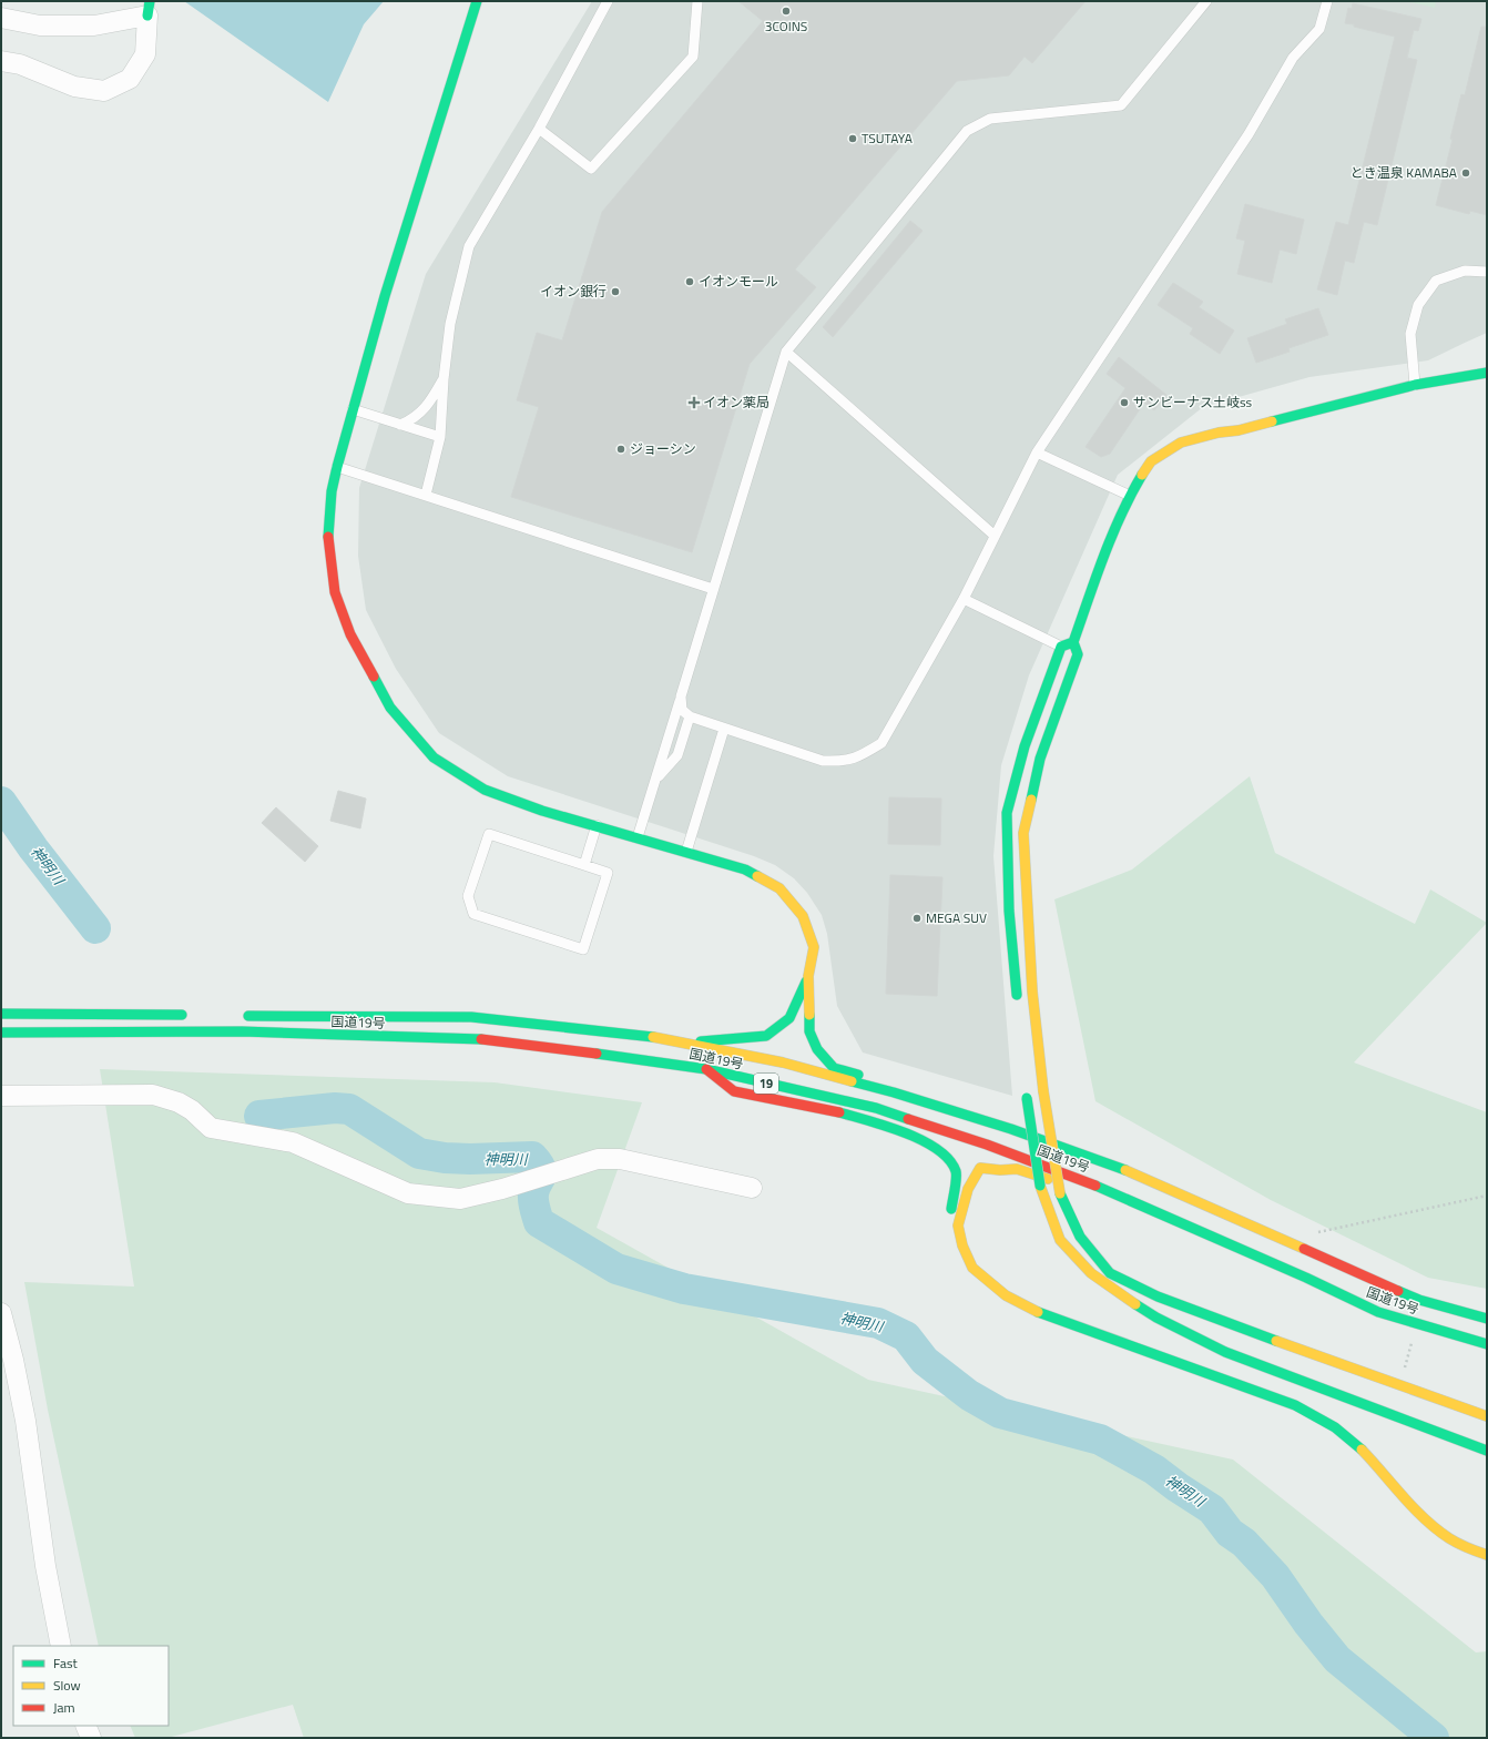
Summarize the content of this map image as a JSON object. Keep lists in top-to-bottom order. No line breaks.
{"streets":{"main road":["国道19号","19"]},"water":["神明川"],"places":{"other":["3COINS","TSUTAYA","とき温泉 KAMABA","イオンモール","イオン銀行","サンビーナス土岐ss","ジョーシン","MEGA SUV"],"health":["イオン薬局"]},"legend":["Fast","Slow","Jam"]}
